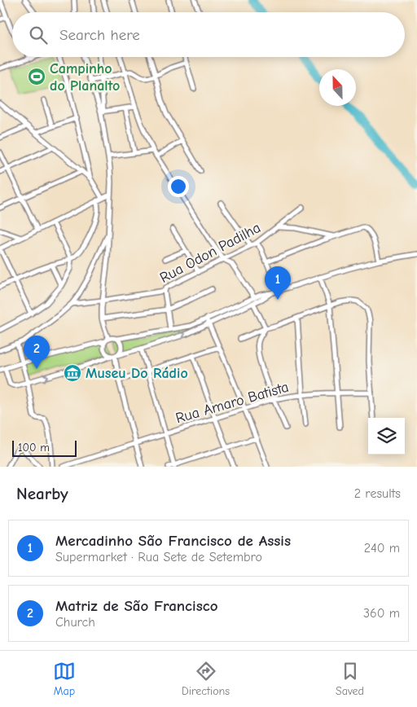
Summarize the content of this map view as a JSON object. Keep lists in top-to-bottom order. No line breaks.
{"streets":{"street":["Rua Odon Padilha","Rua Amaro Batista"]},"places":{"sports":["Campinho do Planalto"],"museum":["Museu Do Rádio"]},"scale_bar":"100 m","north":"top","page":{"search":"Search here","pins":["1","2"],"scale":"100 m","heading":["Nearby","2 results"],"list":[{"mark":"1","name":"Mercadinho São Francisco de Assis","note":"Supermarket · Rua Sete de Setembro","value":"240 m"},{"mark":"2","name":"Matriz de São Francisco","note":"Church","value":"360 m"}],"nav":["Map","Directions","Saved"]}}
